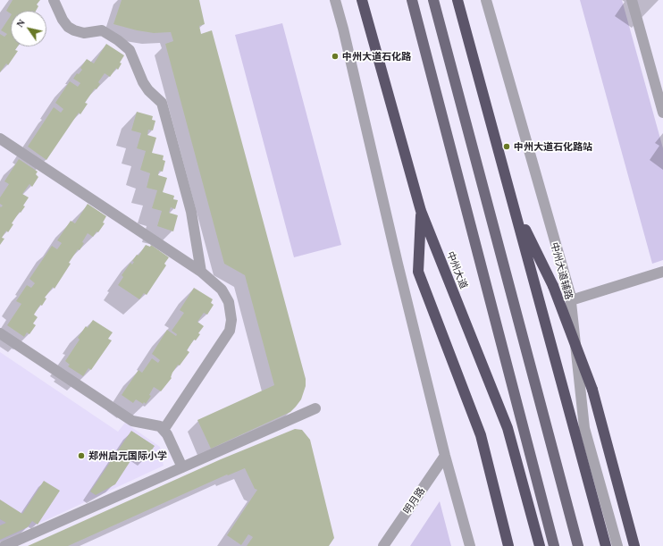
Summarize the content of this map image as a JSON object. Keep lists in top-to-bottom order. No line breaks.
{"streets":{"highway":["中州大道"],"street":["中州大道辅路","明月路"]},"places":["中州大道石化路","中州大道石化路站","郑州启元国际小学"],"north":"top left"}
